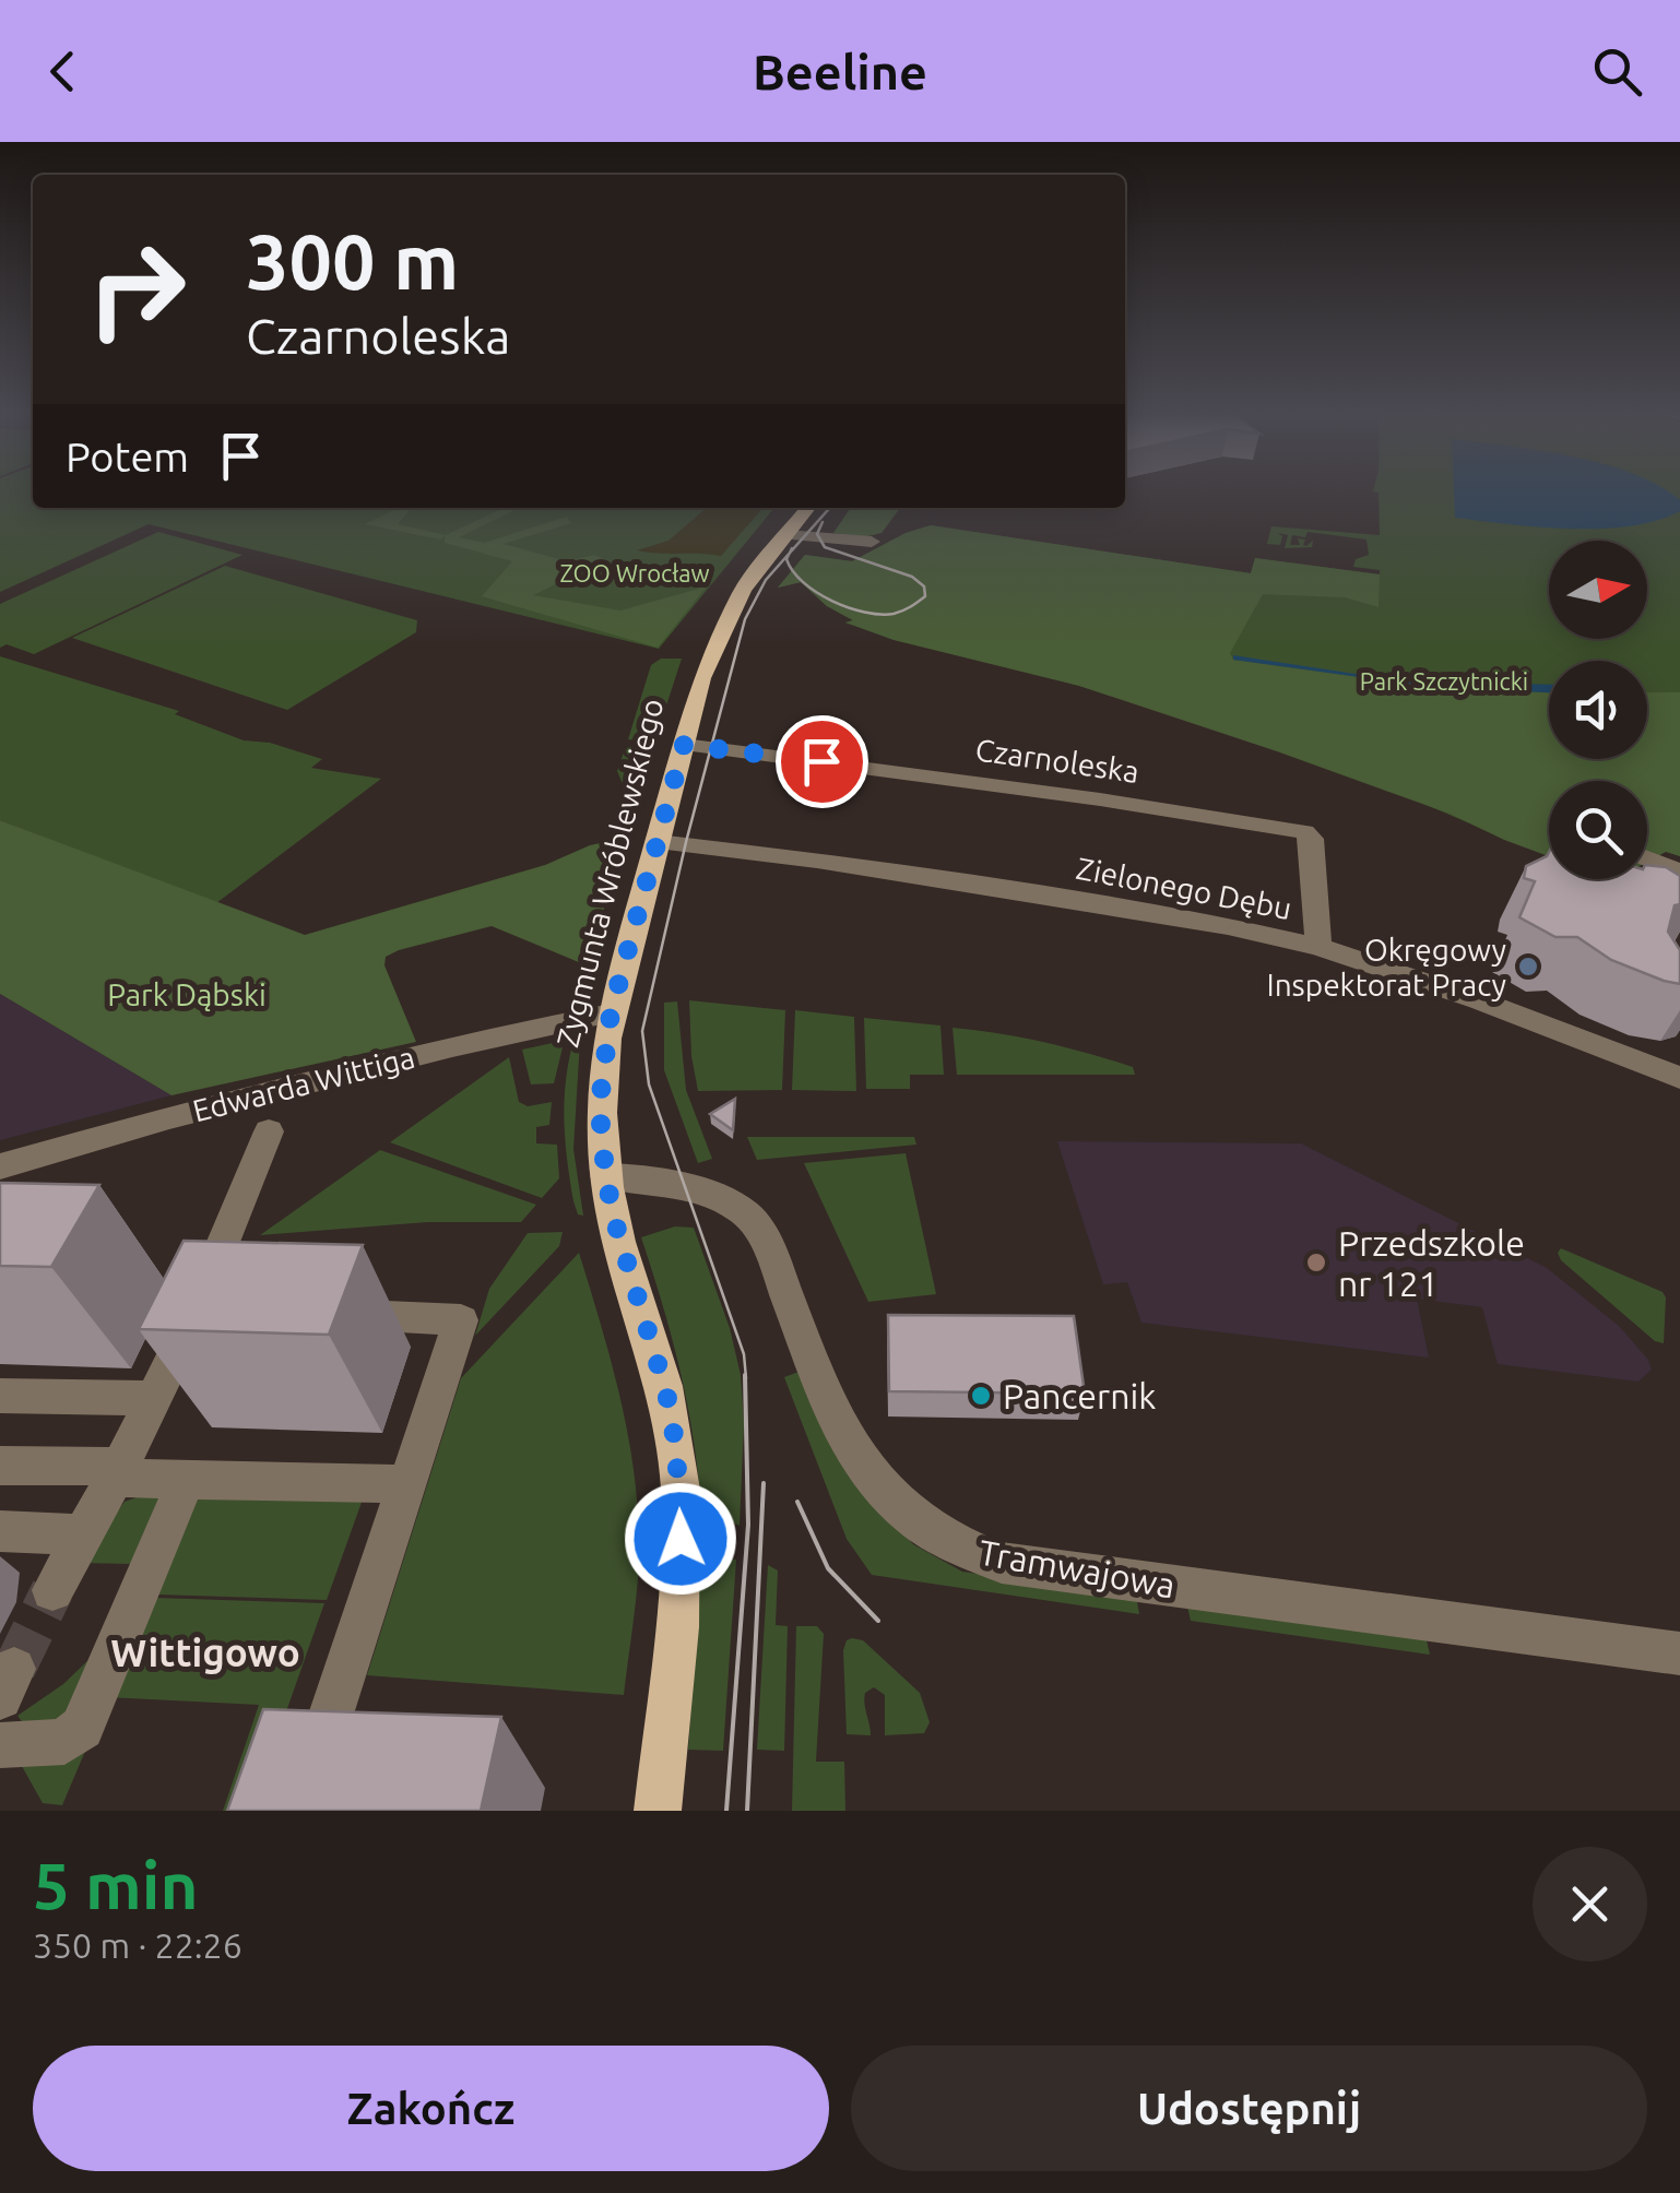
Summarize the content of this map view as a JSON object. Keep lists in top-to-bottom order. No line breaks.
{"streets":{"main road":["Zygmunta Wróblewskiego"],"street":["Czarnoleska","Zielonego Dębu","Edwarda Wittiga","Tramwajowa"]},"crossings":[["Czarnoleska","Zygmunta Wróblewskiego"],["Czarnoleska","Zielonego Dębu"],["Zygmunta Wróblewskiego","Zielonego Dębu"],["Zygmunta Wróblewskiego","Edwarda Wittiga"],["Zygmunta Wróblewskiego","Tramwajowa"]],"districts":["Wittigowo"],"parks":["ZOO Wrocław","Park Szczytnicki","Park Dąbski"],"places":["Okręgowy Inspektorat Pracy","Przedszkole nr 121","Pancernik"],"north":"right","page":{"header":"Beeline","turn":["300 m","Czarnoleska"],"then":"Potem","heading":["5 min","350 m · 22:26"],"buttons":["Zakończ","Udostępnij"]}}
